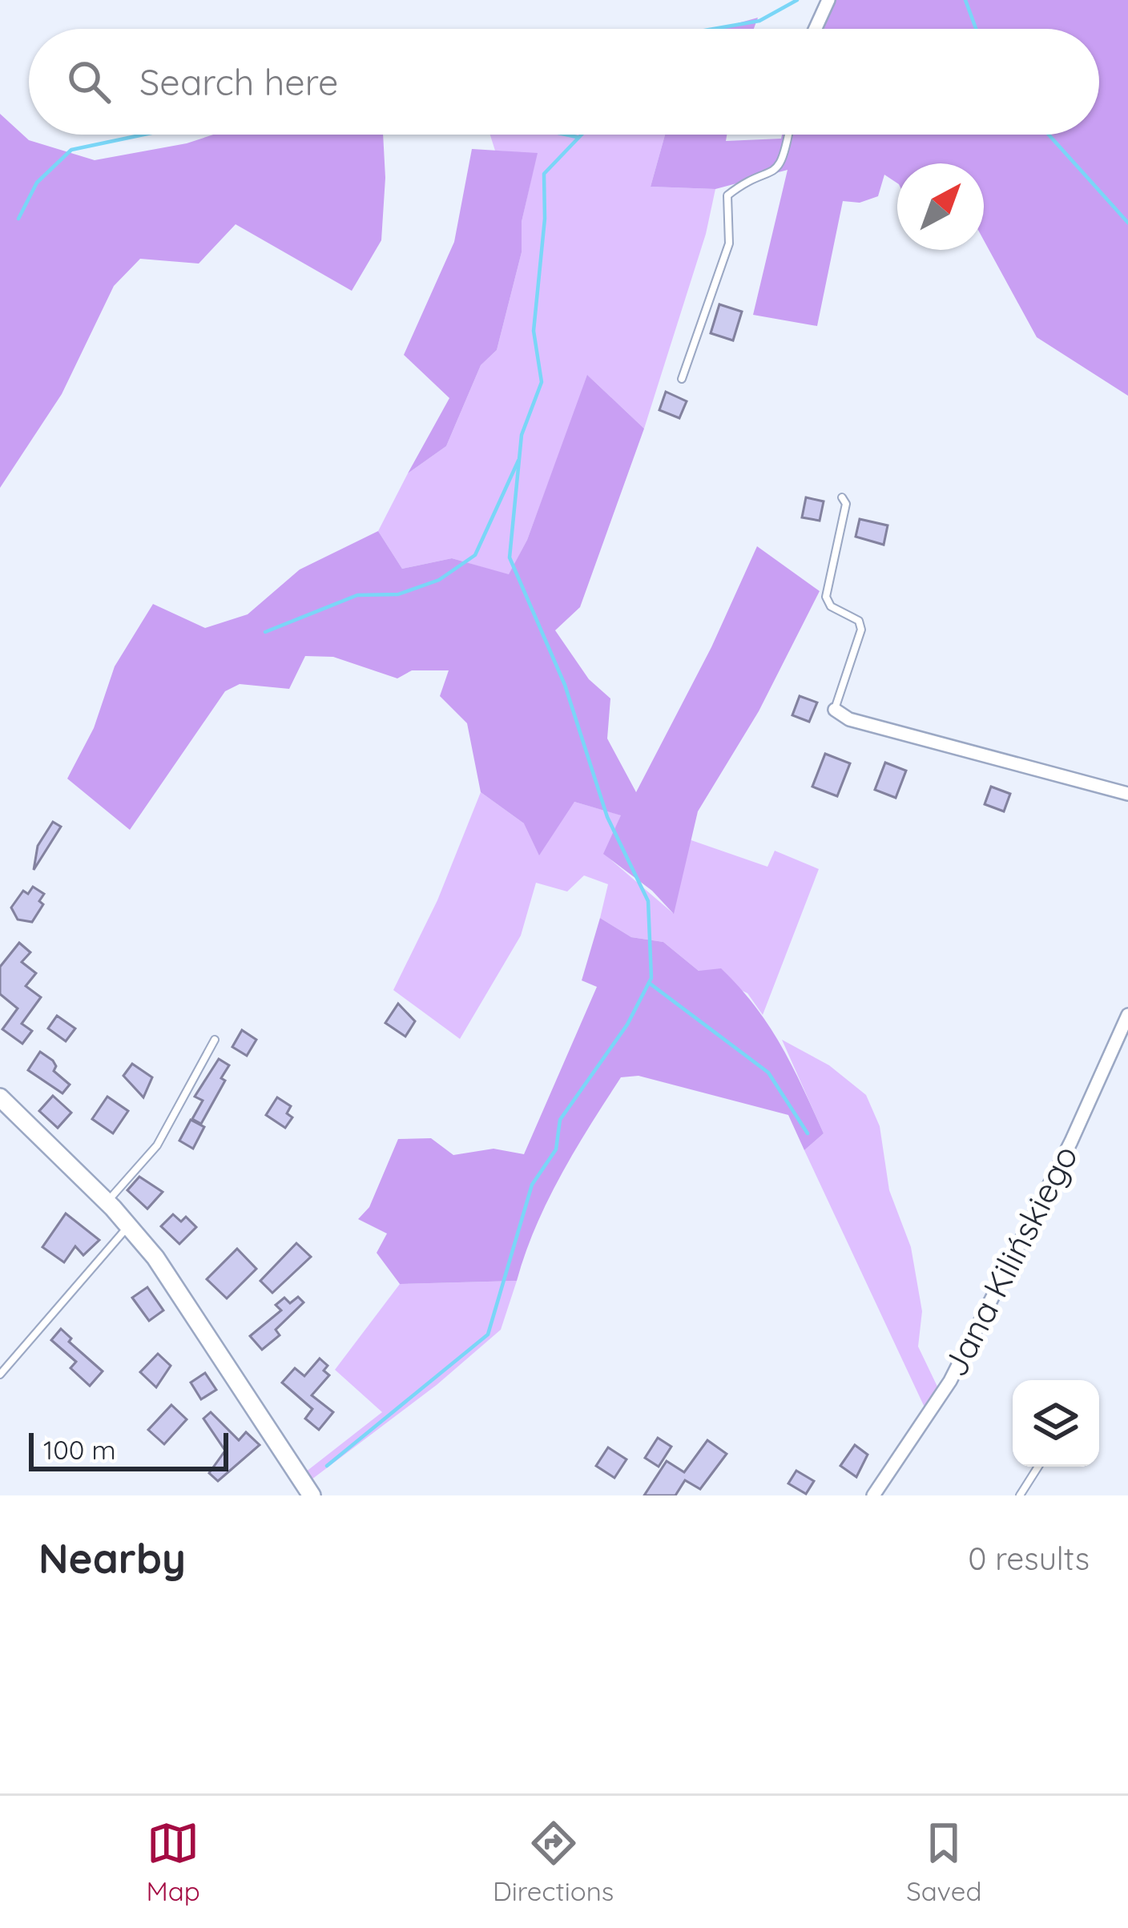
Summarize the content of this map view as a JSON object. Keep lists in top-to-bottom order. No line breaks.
{"streets":{"street":["Jana Kilińskiego"]},"scale_bar":"100 m","north":"top right","page":{"search":"Search here","scale":"100 m","heading":["Nearby","0 results"],"nav":["Map","Directions","Saved"]}}
